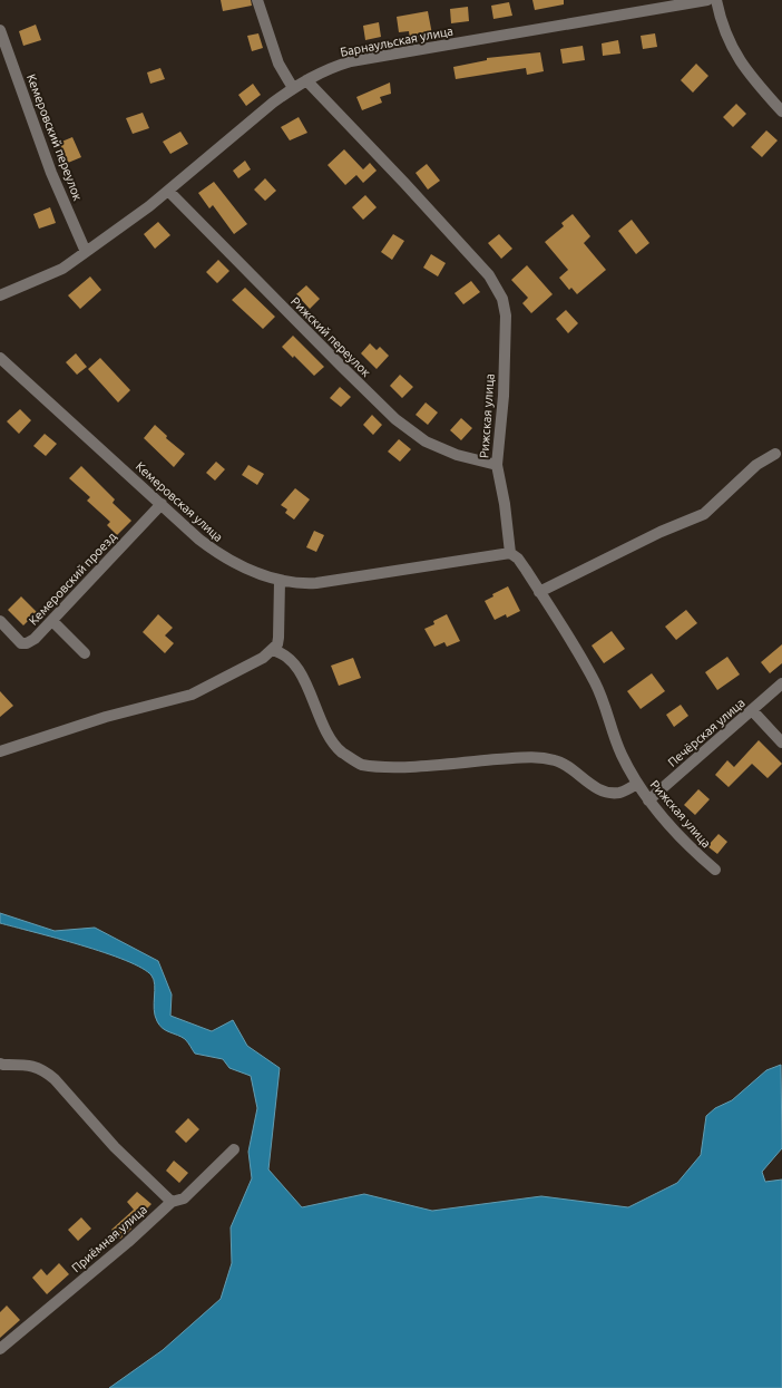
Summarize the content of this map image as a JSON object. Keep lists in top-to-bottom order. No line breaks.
{"streets":{"street":["Барнаульская улица","Кемеровский переулок","Рижский переулок","Рижская улица","Кемеровская улица","Кемеровский проезд","Печёрская улица","Приёмная улица"]},"crossings":[["Барнаульская улица","Кемеровский переулок"],["Барнаульская улица","Рижский переулок"],["Барнаульская улица","Рижская улица"],["Рижский переулок","Рижская улица"],["Рижская улица","Кемеровская улица"],["Рижская улица","Печёрская улица"],["Кемеровская улица","Кемеровский проезд"]]}
